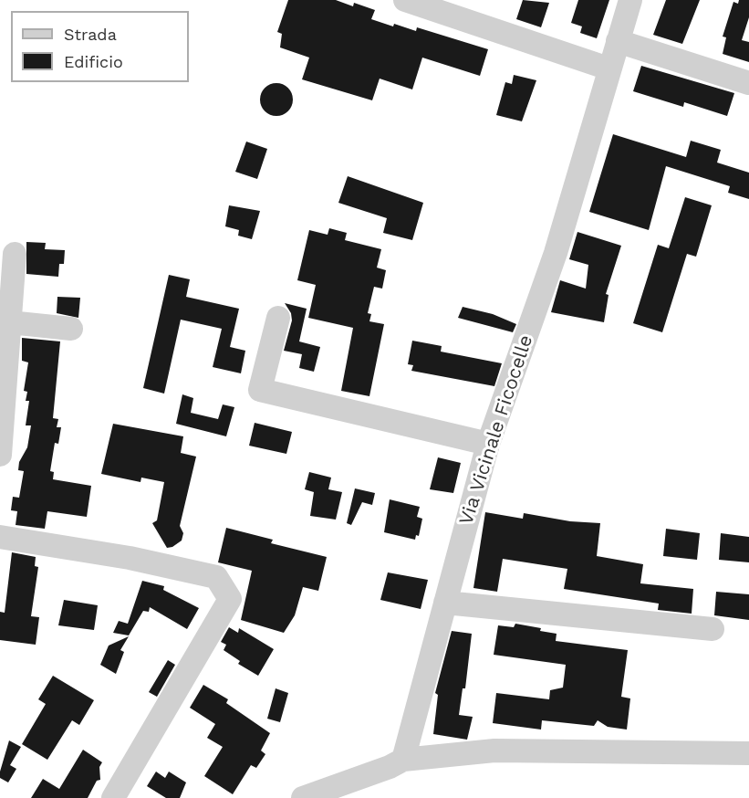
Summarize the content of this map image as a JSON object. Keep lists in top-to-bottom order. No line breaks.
{"streets":{"street":["Via Vicinale Ficocelle"]},"legend":["Strada","Edificio"]}
